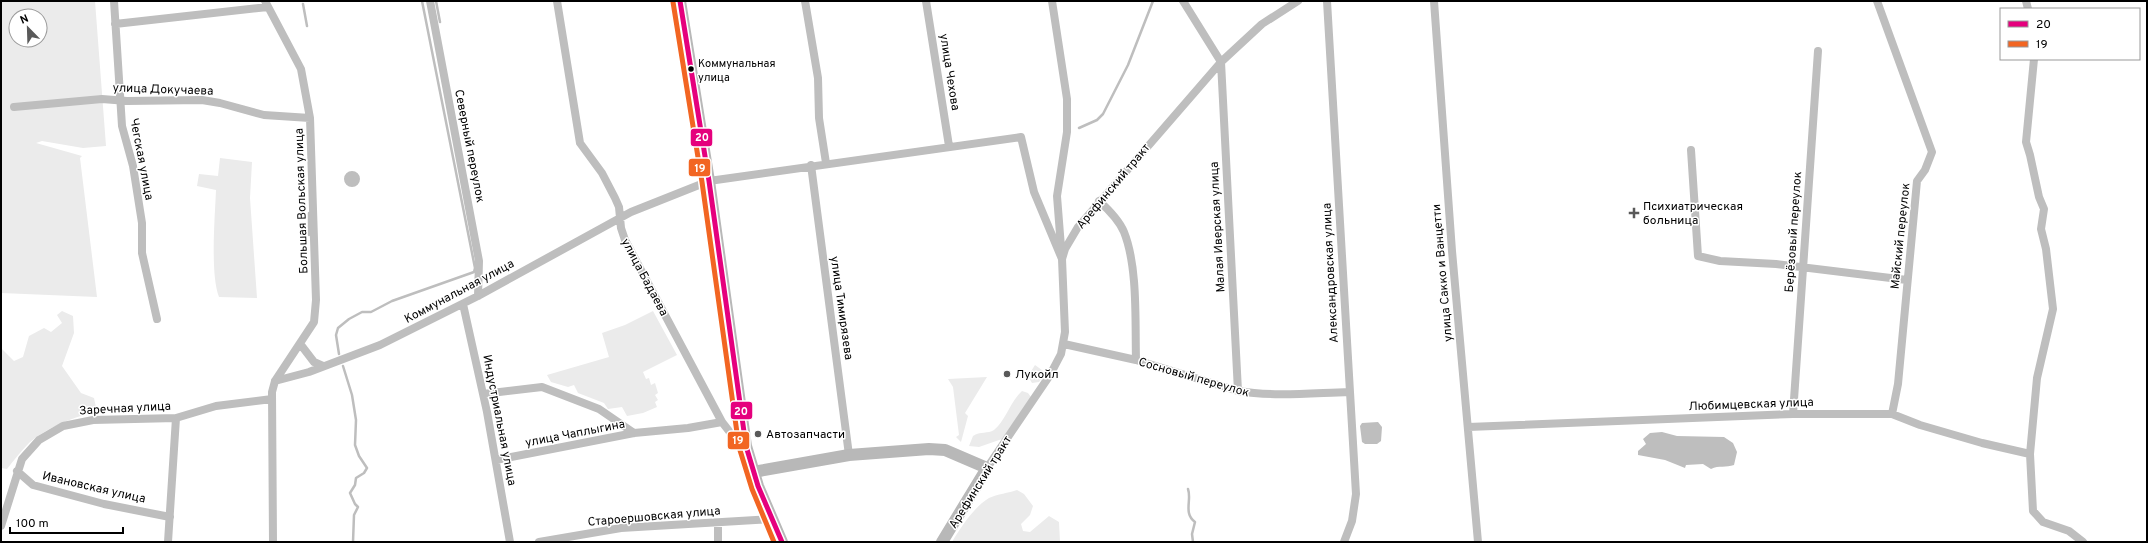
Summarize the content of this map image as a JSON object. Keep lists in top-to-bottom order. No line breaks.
{"streets":{"street":["улица Чехова","улица Докучаева","Северный переулок","Чегская улица","Арефинский тракт","Большая Вольская улица","Малая Иверская улица","Берёзовый переулок","Майский переулок","Александровская улица","улица Сакко и Ванцетти","улица Бадаева","Коммунальная улица","улица Тимирязева","Сосновый переулок","Любимцевская улица","Заречная улица","Индустриальная улица","улица Чаплыгина","Ивановская улица","Староершовская улица"]},"crossings":[["улица Чехова","Коммунальная улица"],["улица Докучаева","Чегская улица"],["улица Докучаева","Большая Вольская улица"],["Северный переулок","Коммунальная улица"],["Арефинский тракт","Малая Иверская улица"],["Арефинский тракт","Коммунальная улица"],["Арефинский тракт","Сосновый переулок"],["Большая Вольская улица","Коммунальная улица"],["Большая Вольская улица","Заречная улица"],["Малая Иверская улица","Сосновый переулок"],["Берёзовый переулок","Любимцевская улица"],["Майский переулок","Любимцевская улица"],["Александровская улица","Сосновый переулок"],["улица Сакко и Ванцетти","Любимцевская улица"],["улица Бадаева","Коммунальная улица"],["улица Бадаева","улица Чаплыгина"],["Коммунальная улица","улица Тимирязева"],["Коммунальная улица","Индустриальная улица"],["Заречная улица","Ивановская улица"],["Индустриальная улица","улица Чаплыгина"]],"places":{"other":["Коммунальная улица","Лукойл","Автозапчасти"],"health":["Психиатрическая больница"]},"lines":["transit line 20","transit line 19"],"legend":["20","19"],"scale_bar":"100 m","north":"top left"}
